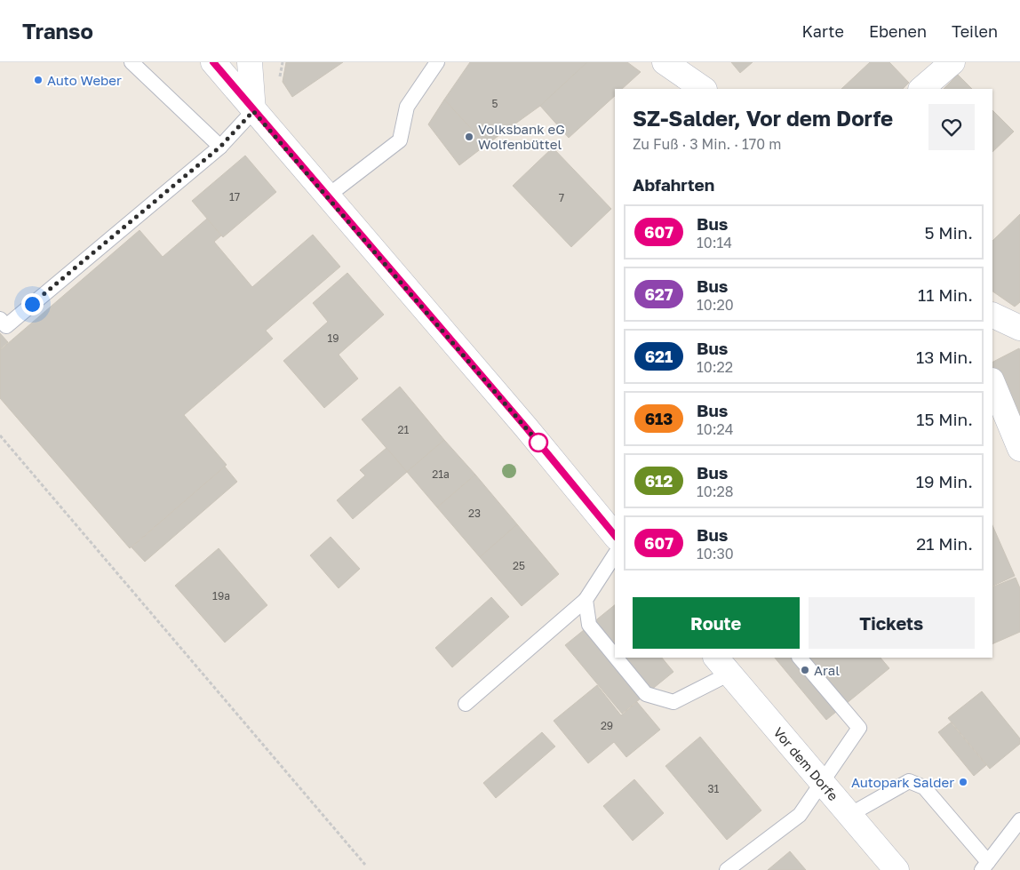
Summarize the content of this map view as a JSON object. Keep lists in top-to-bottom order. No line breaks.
{"streets":{"main road":["Vor dem Dorfe"]},"places":["Auto Weber","Volksbank eG Wolfenbüttel","Aral","Autopark Salder"],"lines":["bus line 607"],"house_numbers":["5","17","7","19","21","21a","23","25","19a","29","31"],"page":{"header":"Transo","nav":["Karte","Ebenen","Teilen"],"heading":[["SZ-Salder, Vor dem Dorfe","Zu Fuß · 3 Min. · 170 m"],"Abfahrten"],"list":[{"mark":"607","name":"Bus","note":"10:14","value":"5 Min."},{"mark":"627","name":"Bus","note":"10:20","value":"11 Min."},{"mark":"621","name":"Bus","note":"10:22","value":"13 Min."},{"mark":"613","name":"Bus","note":"10:24","value":"15 Min."},{"mark":"612","name":"Bus","note":"10:28","value":"19 Min."},{"mark":"607","name":"Bus","note":"10:30","value":"21 Min."}],"buttons":["Route","Tickets"]}}
